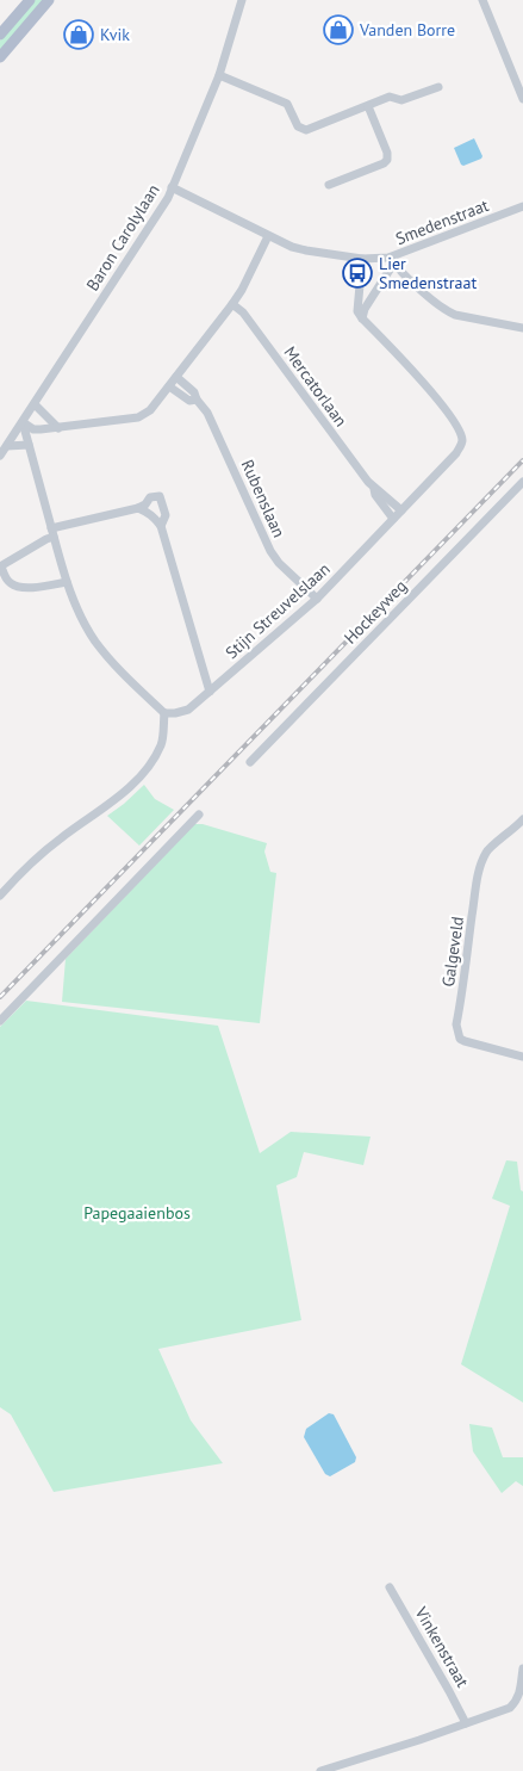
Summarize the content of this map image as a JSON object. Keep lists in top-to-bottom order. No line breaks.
{"streets":{"street":["Smedenstraat","Baron Carolylaan","Mercatorlaan","Rubenslaan","Stijn Streuvelslaan","Hockeyweg","Galgeveld","Vinkenstraat"]},"crossings":[["Smedenstraat","Baron Carolylaan"],["Mercatorlaan","Stijn Streuvelslaan"],["Rubenslaan","Stijn Streuvelslaan"]],"parks":["Papegaaienbos"],"places":{"shop":["Vanden Borre","Kvik"],"bus stop":["Lier Smedenstraat"]}}
